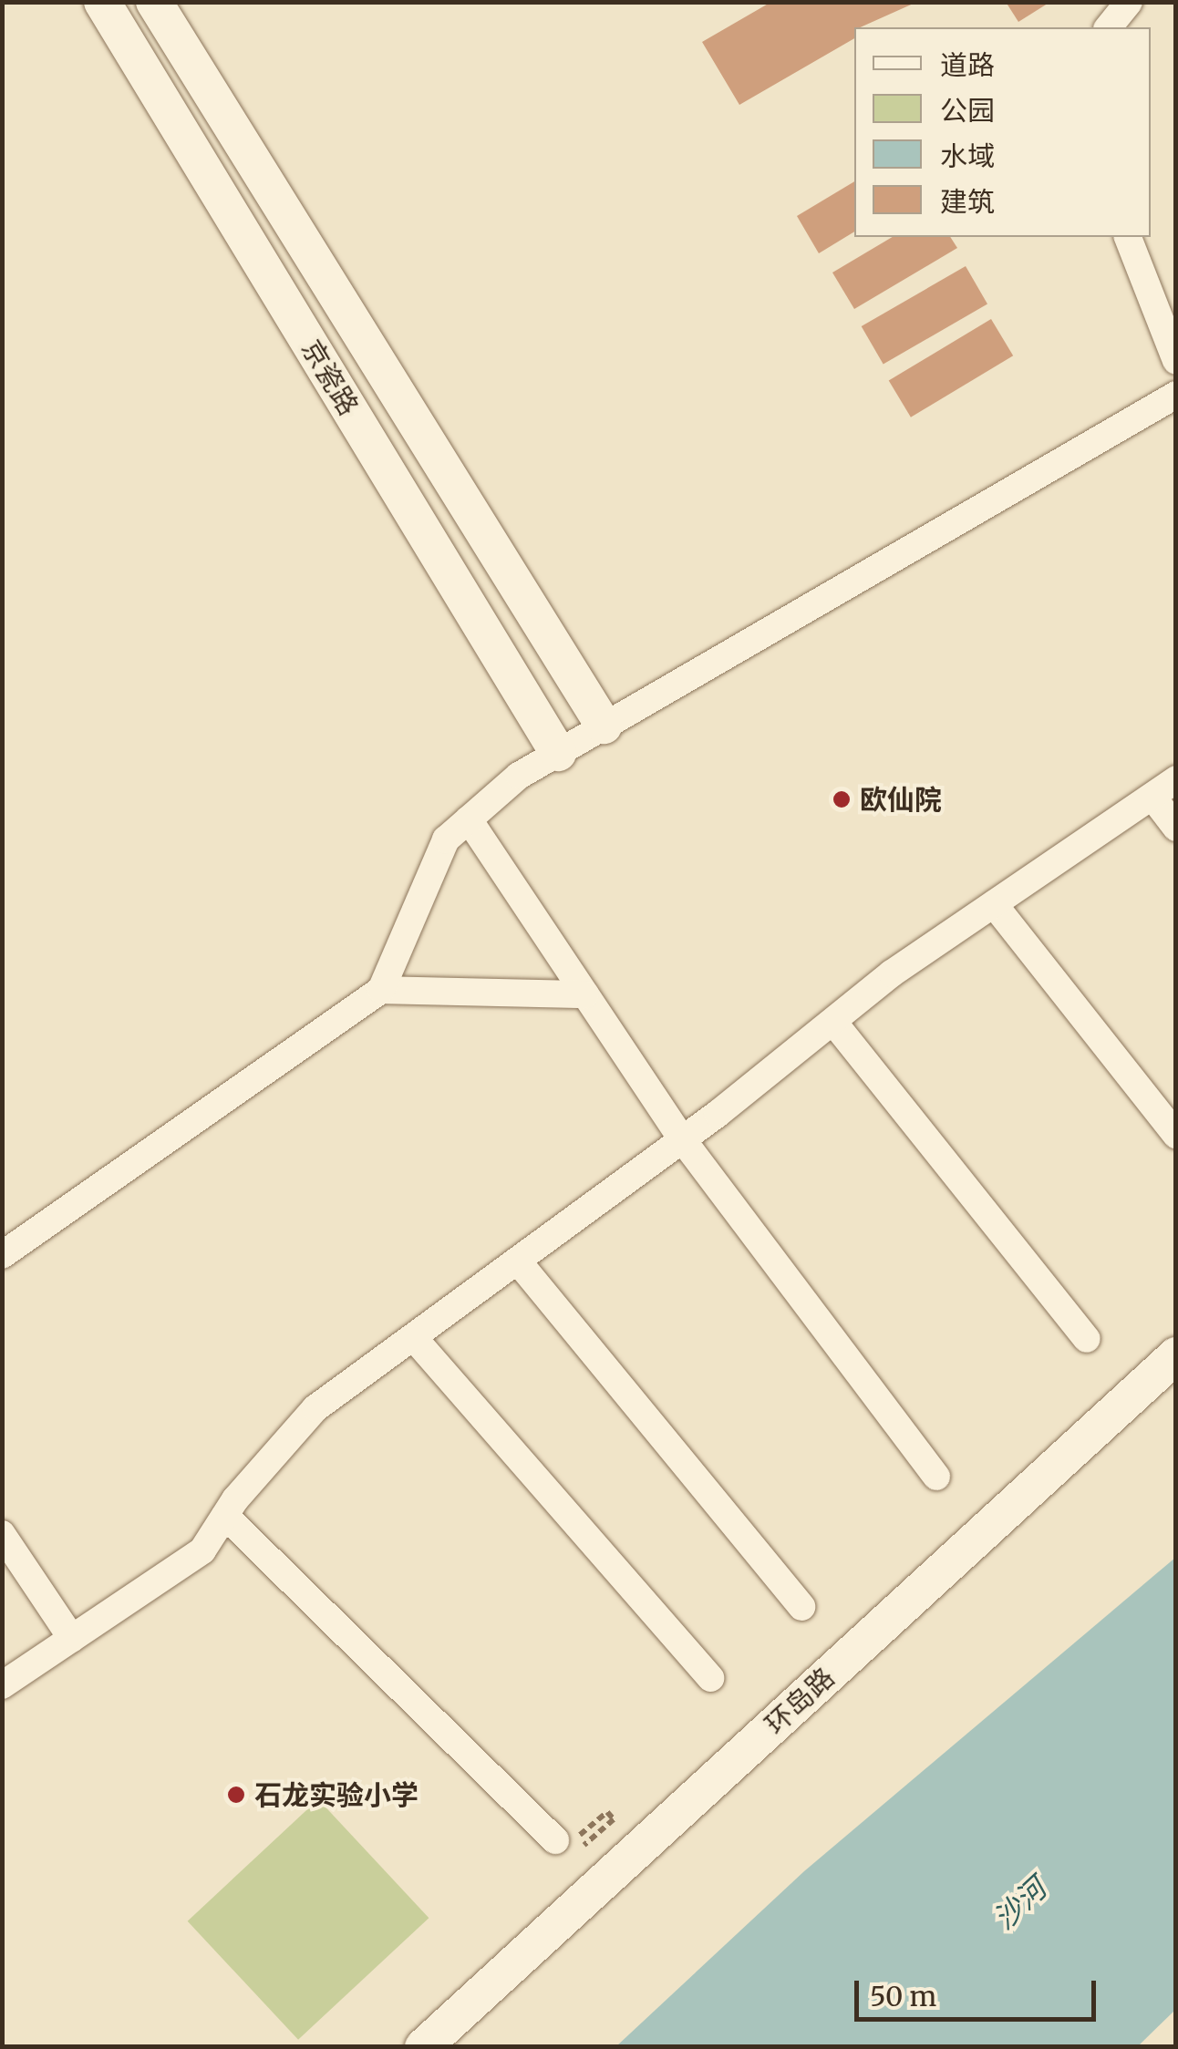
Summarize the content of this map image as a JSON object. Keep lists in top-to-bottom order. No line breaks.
{"streets":{"street":["京瓷路","环岛路"]},"water":["沙河"],"places":["欧仙院","石龙实验小学"],"legend":["道路","公园","水域","建筑"],"scale_bar":"50 m"}
